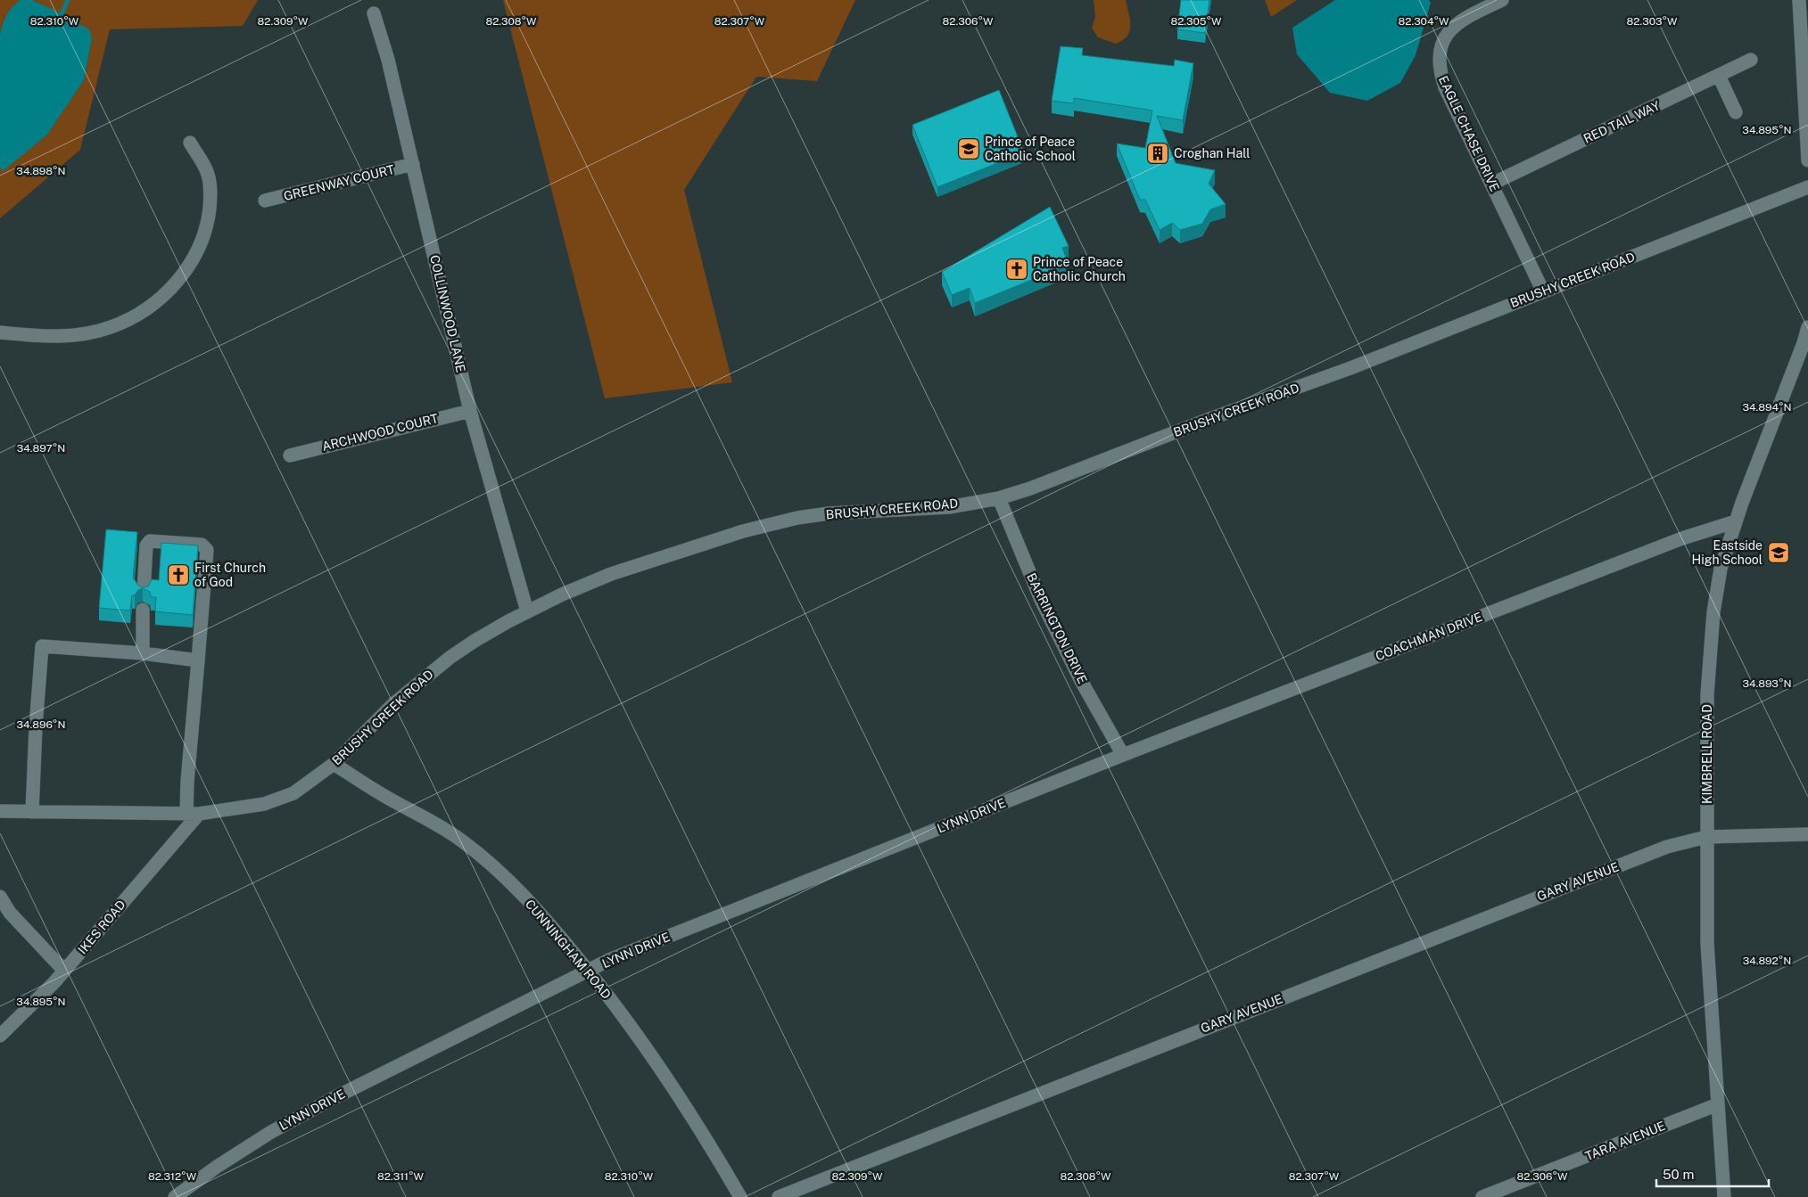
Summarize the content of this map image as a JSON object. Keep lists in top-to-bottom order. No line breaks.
{"streets":{"street":["RED TAIL WAY","EAGLE CHASE DRIVE","GREENWAY COURT","BRUSHY CREEK ROAD","COLLINWOOD LANE","ARCHWOOD COURT","BARRINGTON DRIVE","COACHMAN DRIVE","KIMBRELL ROAD","LYNN DRIVE","GARY AVENUE","IKES ROAD","CUNNINGHAM ROAD","TARA AVENUE"]},"crossings":[["RED TAIL WAY","EAGLE CHASE DRIVE"],["EAGLE CHASE DRIVE","BRUSHY CREEK ROAD"],["GREENWAY COURT","COLLINWOOD LANE"],["BRUSHY CREEK ROAD","COLLINWOOD LANE"],["BRUSHY CREEK ROAD","BARRINGTON DRIVE"],["BRUSHY CREEK ROAD","IKES ROAD"],["BRUSHY CREEK ROAD","CUNNINGHAM ROAD"],["COLLINWOOD LANE","ARCHWOOD COURT"],["BARRINGTON DRIVE","COACHMAN DRIVE"],["BARRINGTON DRIVE","LYNN DRIVE"],["COACHMAN DRIVE","KIMBRELL ROAD"],["COACHMAN DRIVE","LYNN DRIVE"],["KIMBRELL ROAD","GARY AVENUE"],["KIMBRELL ROAD","TARA AVENUE"],["LYNN DRIVE","CUNNINGHAM ROAD"]],"places":{"school or university":["Prince of Peace Catholic School","Eastside High School"],"building":["Croghan Hall"],"church":["Prince of Peace Catholic Church","First Church of God"]},"scale_bar":"50 m","coordinates":["82.310°W","82.309°W","82.308°W","82.307°W","82.306°W","82.305°W","82.304°W","82.303°W","34.895°N","34.898°N","34.894°N","34.897°N","34.893°N","34.896°N","34.892°N","82.312°W","82.311°W"]}
